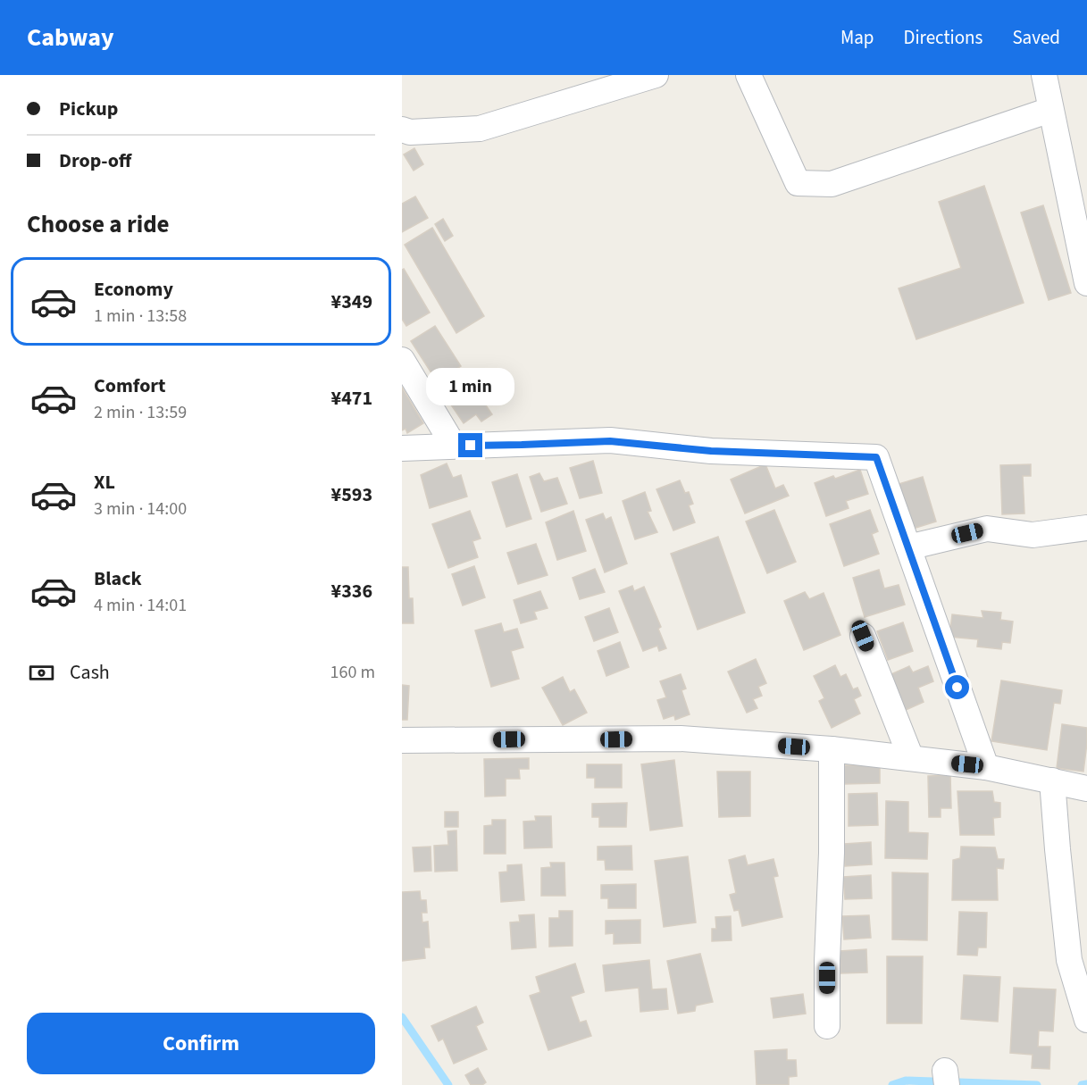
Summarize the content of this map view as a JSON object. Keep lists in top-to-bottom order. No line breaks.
{"page":{"header":"Cabway","nav":["Map","Directions","Saved"],"banner":["Pickup","Drop-off"],"heading":"Choose a ride","list":[{"name":"Economy","note":"1 min · 13:58","value":"¥349"},{"name":"Comfort","note":"2 min · 13:59","value":"¥471"},{"name":"XL","note":"3 min · 14:00","value":"¥593"},{"name":"Black","note":"4 min · 14:01","value":"¥336"}],"bubble":"1 min","pay":["Cash","160 m"],"buttons":"Confirm"}}
